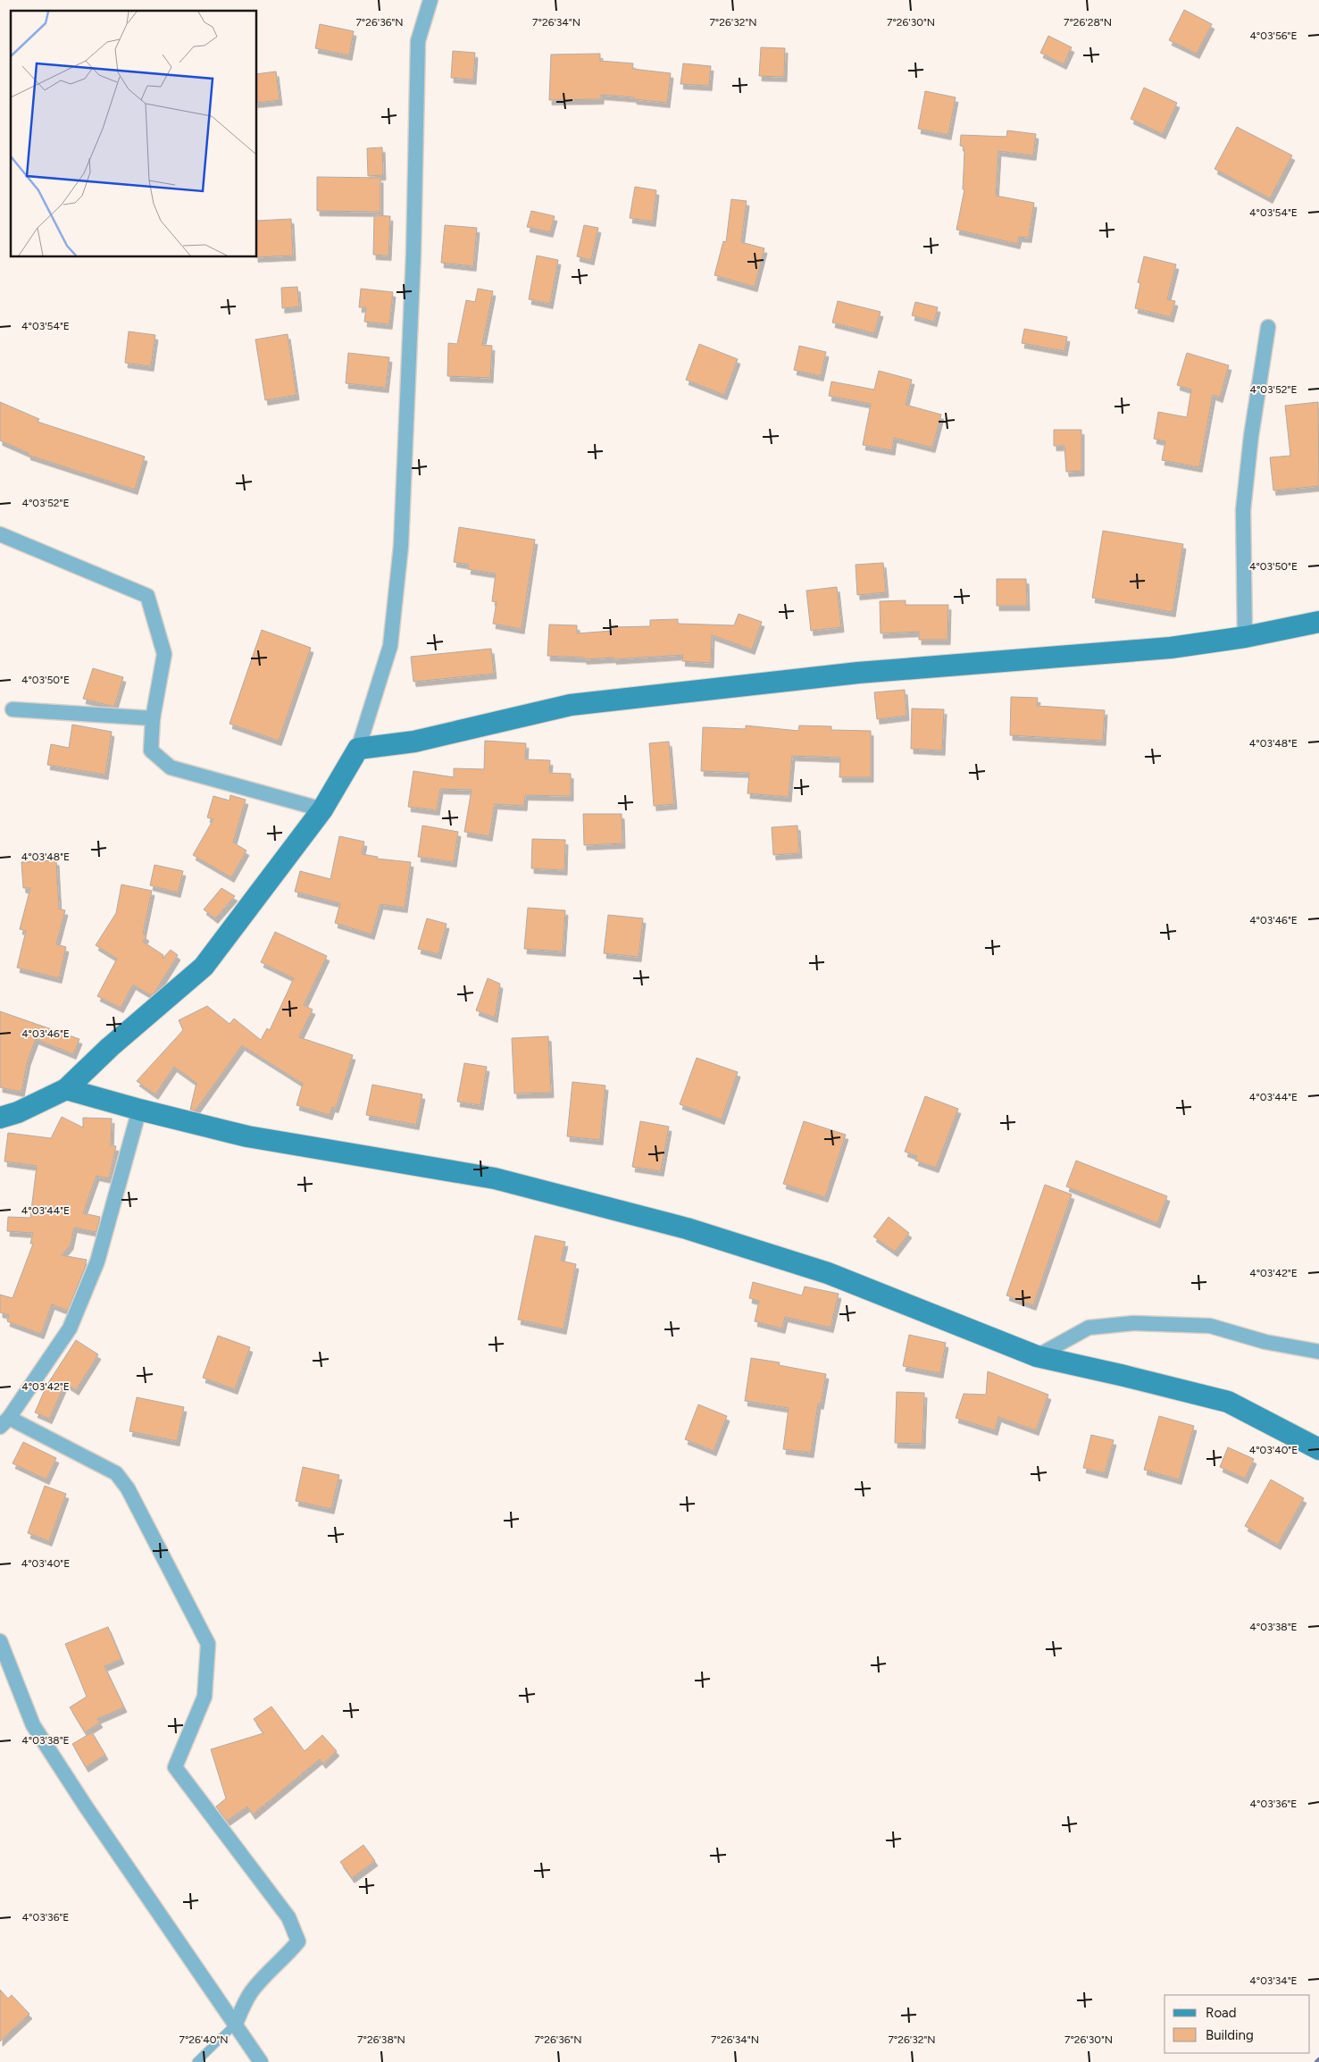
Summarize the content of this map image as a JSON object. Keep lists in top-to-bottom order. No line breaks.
{"legend":["Road","Building"],"coordinates":["7°26'36\"N","7°26'34\"N","7°26'32\"N","7°26'30\"N","7°26'28\"N","4°03'56\"E","4°03'54\"E","4°03'52\"E","4°03'50\"E","4°03'48\"E","4°03'46\"E","4°03'44\"E","4°03'42\"E","4°03'40\"E","4°03'38\"E","4°03'36\"E","4°03'34\"E","7°26'40\"N","7°26'38\"N"]}
